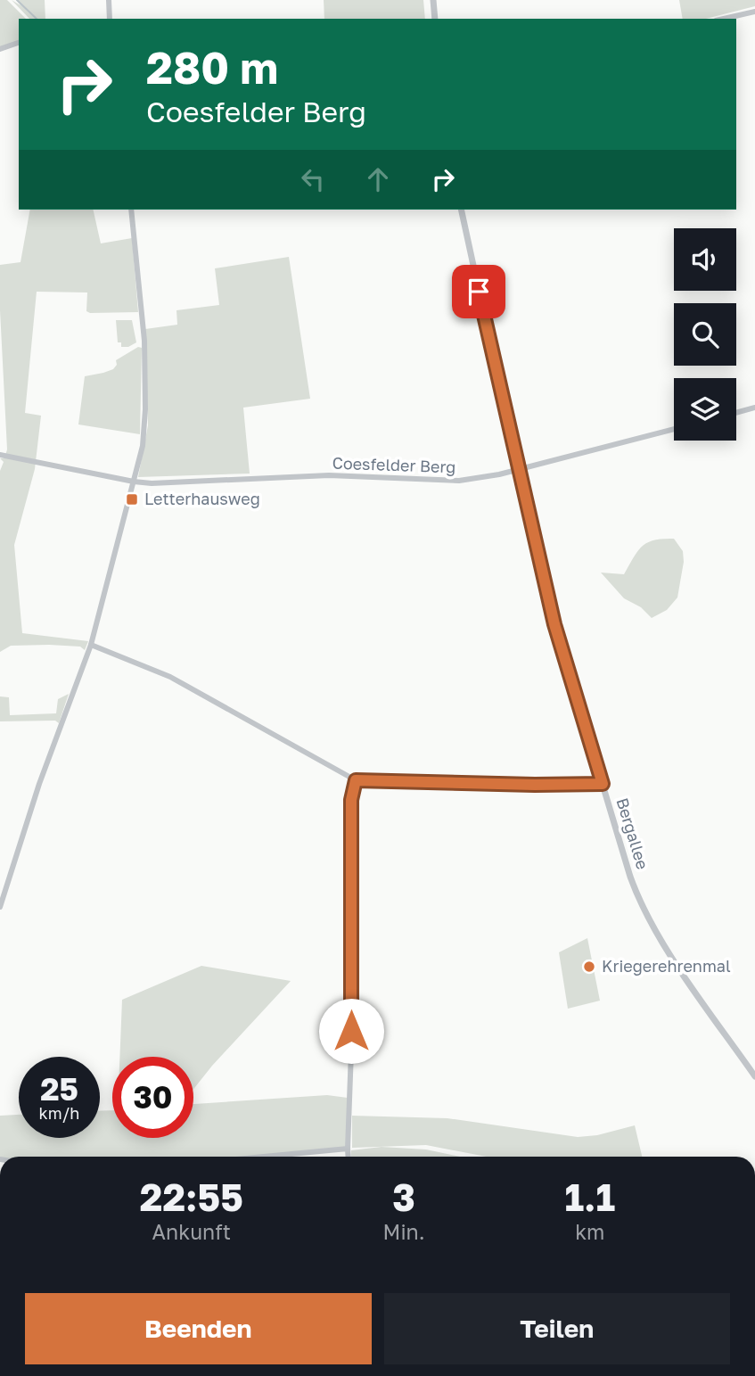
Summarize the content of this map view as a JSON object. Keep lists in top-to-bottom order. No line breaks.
{"streets":{"street":["Coesfelder Berg","Bergallee"]},"crossings":[["Coesfelder Berg","Bergallee"]],"places":{"transit":["Letterhausweg"],"other":["Kriegerehrenmal"]},"page":{"turn":["280 m","Coesfelder Berg"],"speed":"25 km/h","limit":"30","eta":["22:55","Ankunft","3","Min.","1.1","km"],"buttons":["Beenden","Teilen"]}}
